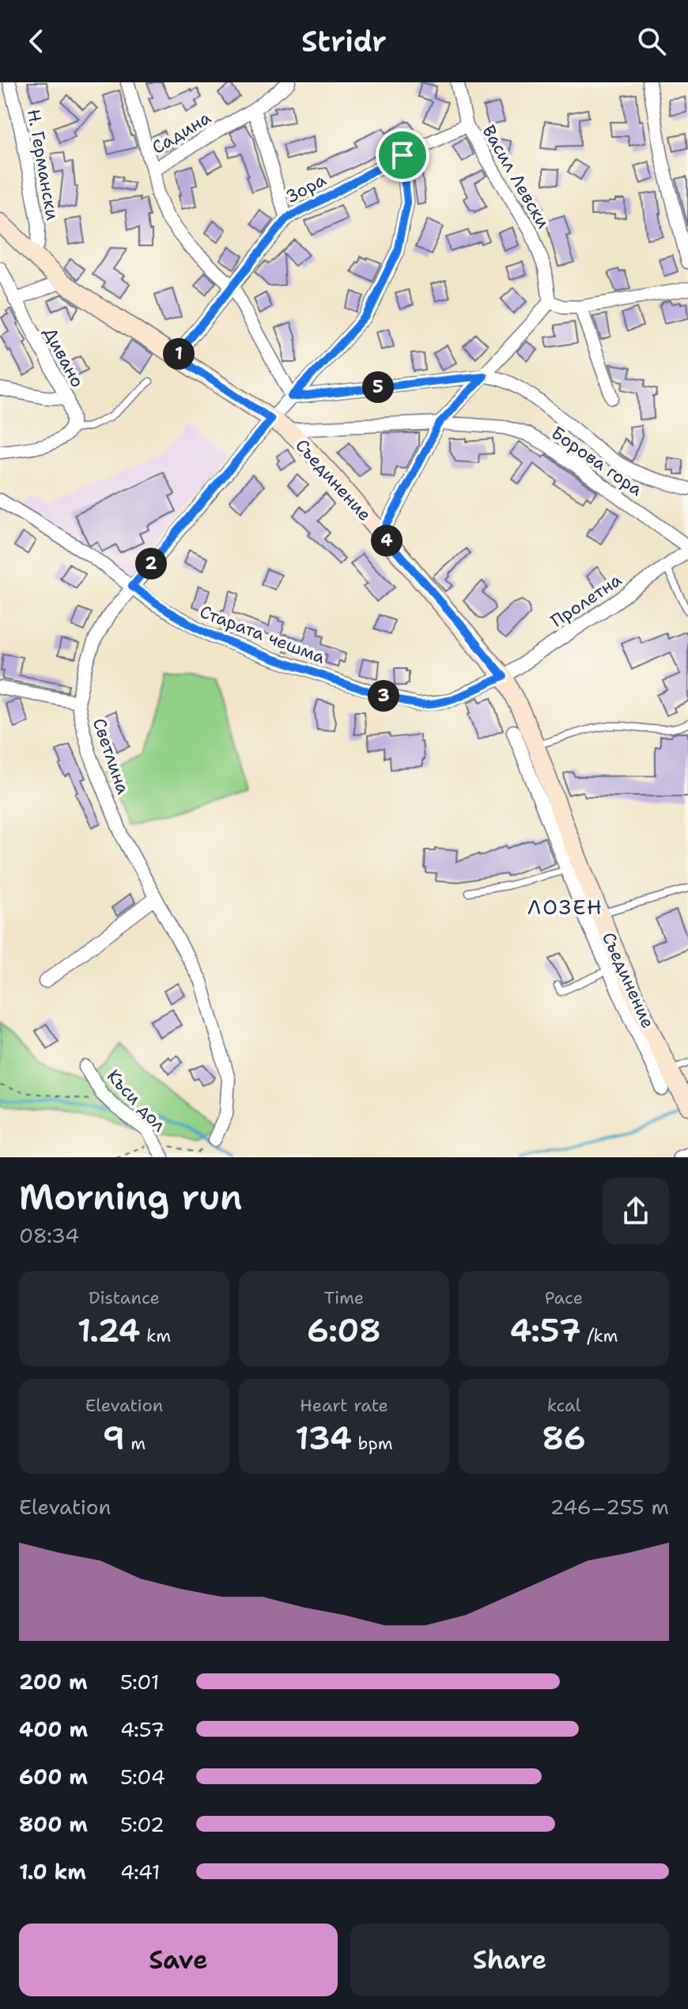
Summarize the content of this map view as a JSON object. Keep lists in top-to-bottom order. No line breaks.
{"streets":{"street":["Садина","Н. Германски","Васил Левски","Зора","Дивано","Борова гора","Съединение","Пролетна","Старата чешма","Светлина","Къси дол"]},"crossings":[["Н. Германски","Съединение"],["Васил Левски","Зора"],["Зора","Съединение"],["Зора","Светлина"],["Борова гора","Съединение"],["Борова гора","Пролетна"],["Борова гора","Светлина"],["Съединение","Пролетна"],["Съединение","Старата чешма"],["Съединение","Светлина"],["Пролетна","Старата чешма"],["Старата чешма","Светлина"]],"districts":["ЛОЗЕН"],"page":{"header":"Stridr","pins":["1","5","4","2","3"],"heading":["Morning run","08:34"],"stats":[["Distance","1.24 km"],["Time","6:08"],["Pace","4:57 /km"],["Elevation","9 m"],["Heart rate","134 bpm"],["kcal","86"]],"chart":["Elevation","246–255 m"],"list":[{"name":"200 m","note":"5:01"},{"name":"400 m","note":"4:57"},{"name":"600 m","note":"5:04"},{"name":"800 m","note":"5:02"},{"name":"1.0 km","note":"4:41"}],"buttons":["Save","Share"]}}
